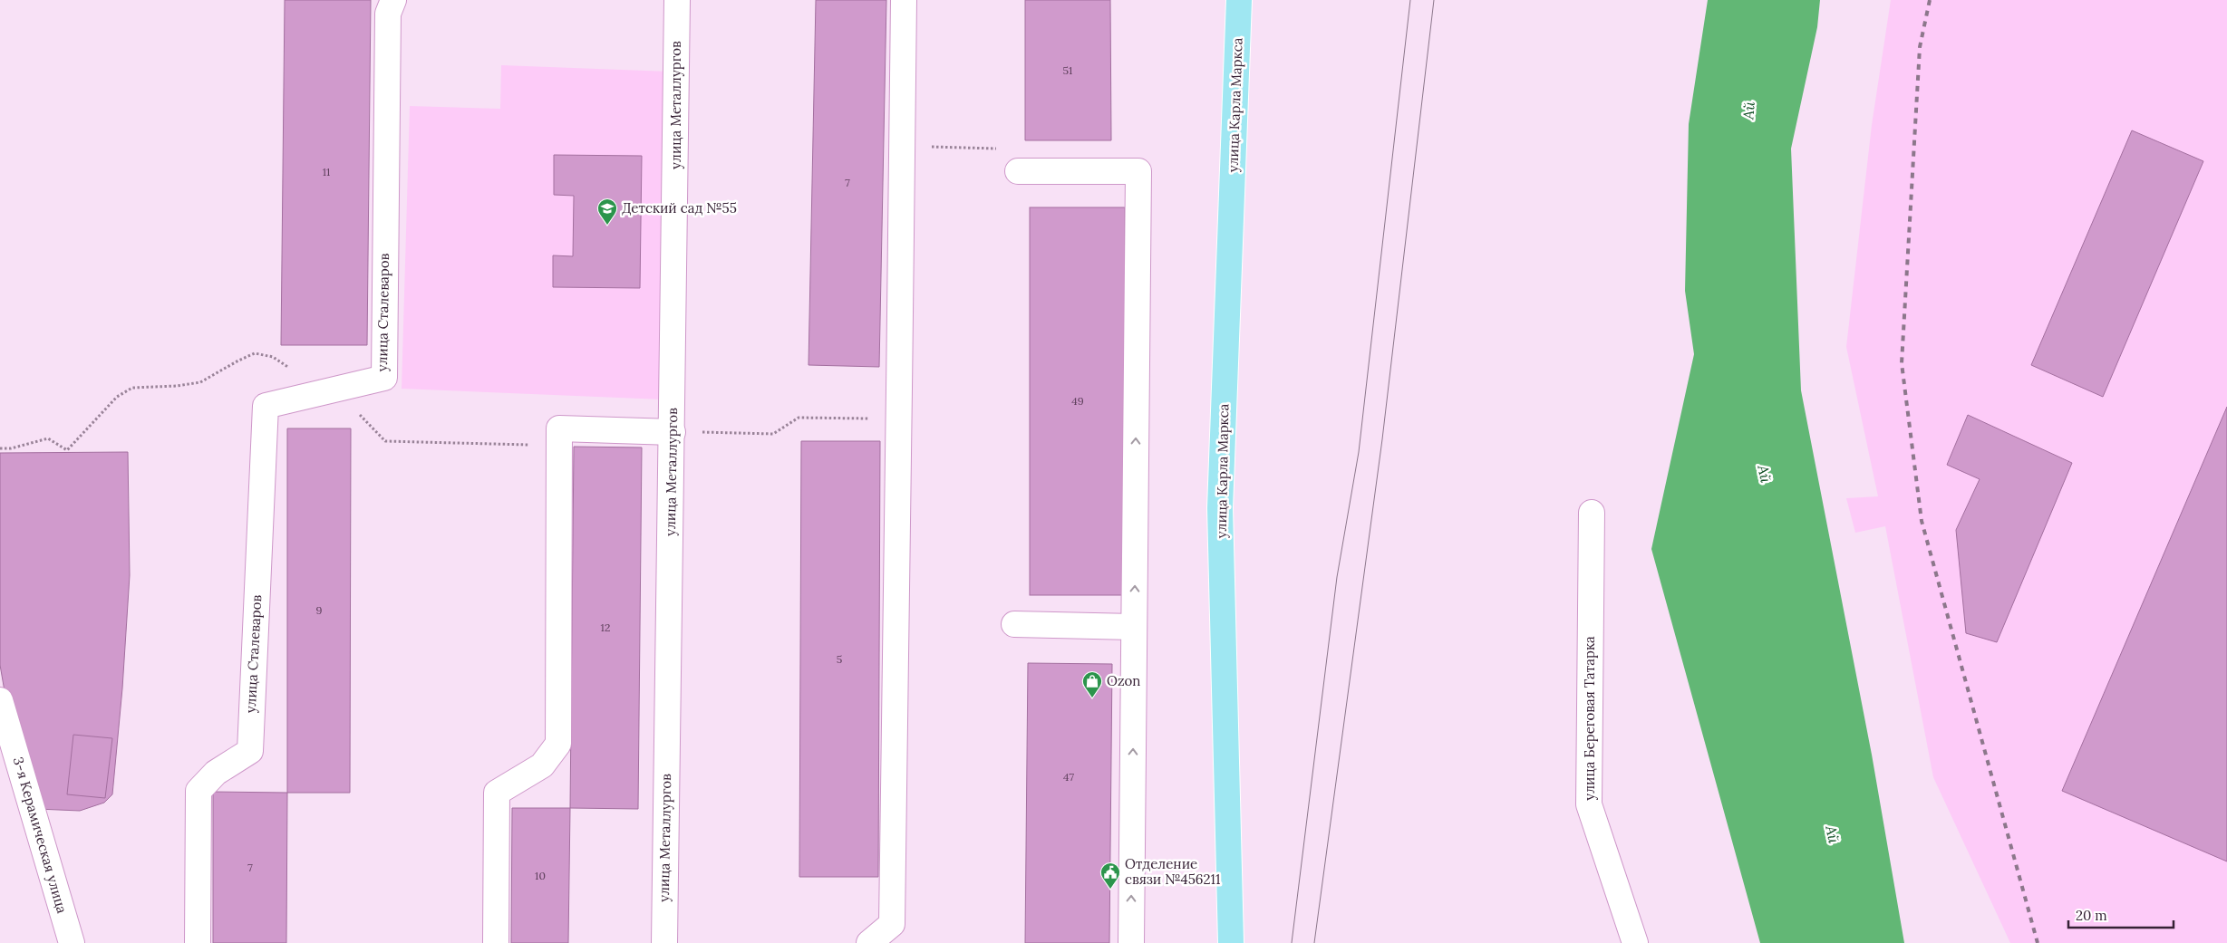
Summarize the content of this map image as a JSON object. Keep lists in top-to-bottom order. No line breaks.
{"streets":{"main road":["улица Карла Маркса"],"street":["улица Металлургов","улица Сталеваров","улица Береговая Татарка","3-я Керамическая улица"]},"water":["Ай"],"places":{"school or university":["Детский сад №55"],"shop":["Ozon"],"public building":["Отделение связи №456211"]},"house_numbers":["51","11","7","49","9","12","5","47","7","10"],"scale_bar":"20 m"}
